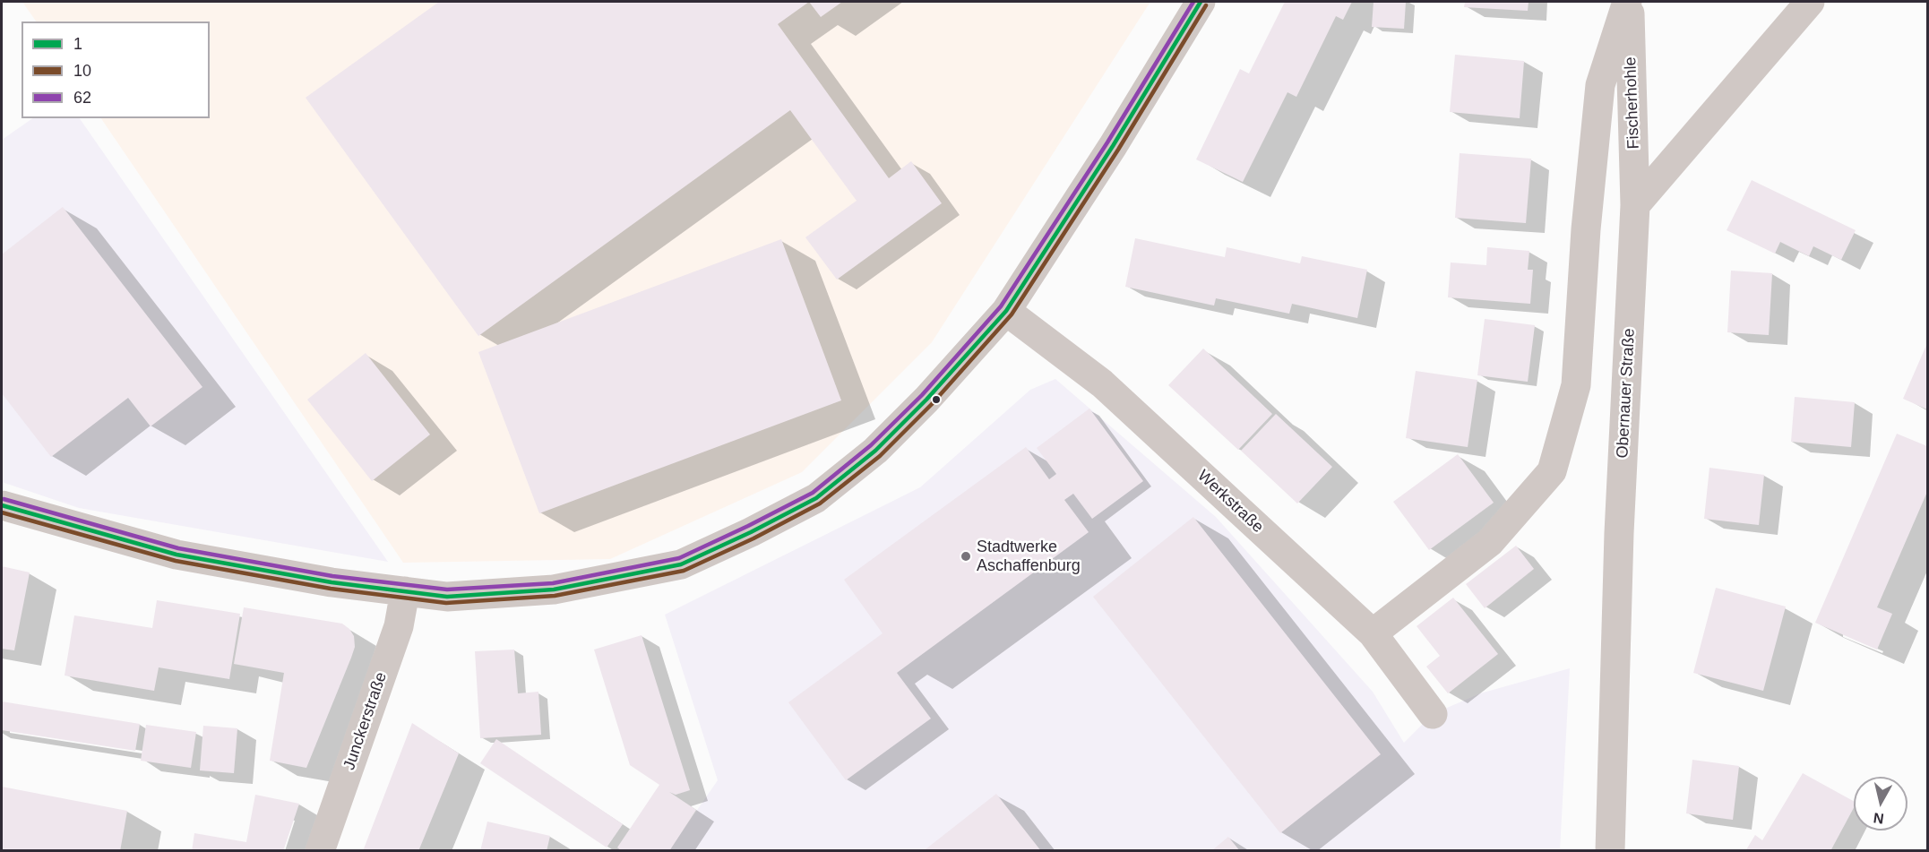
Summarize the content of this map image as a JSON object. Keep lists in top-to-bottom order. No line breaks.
{"streets":{"street":["Fischerhohle","Obernauer Straße","Werkstraße","Junckerstraße"]},"crossings":[["Fischerhohle","Obernauer Straße"]],"places":["Stadtwerke Aschaffenburg"],"lines":["transit line 1","transit line 62","transit line 10"],"legend":["1","10","62"],"north":"bottom"}
